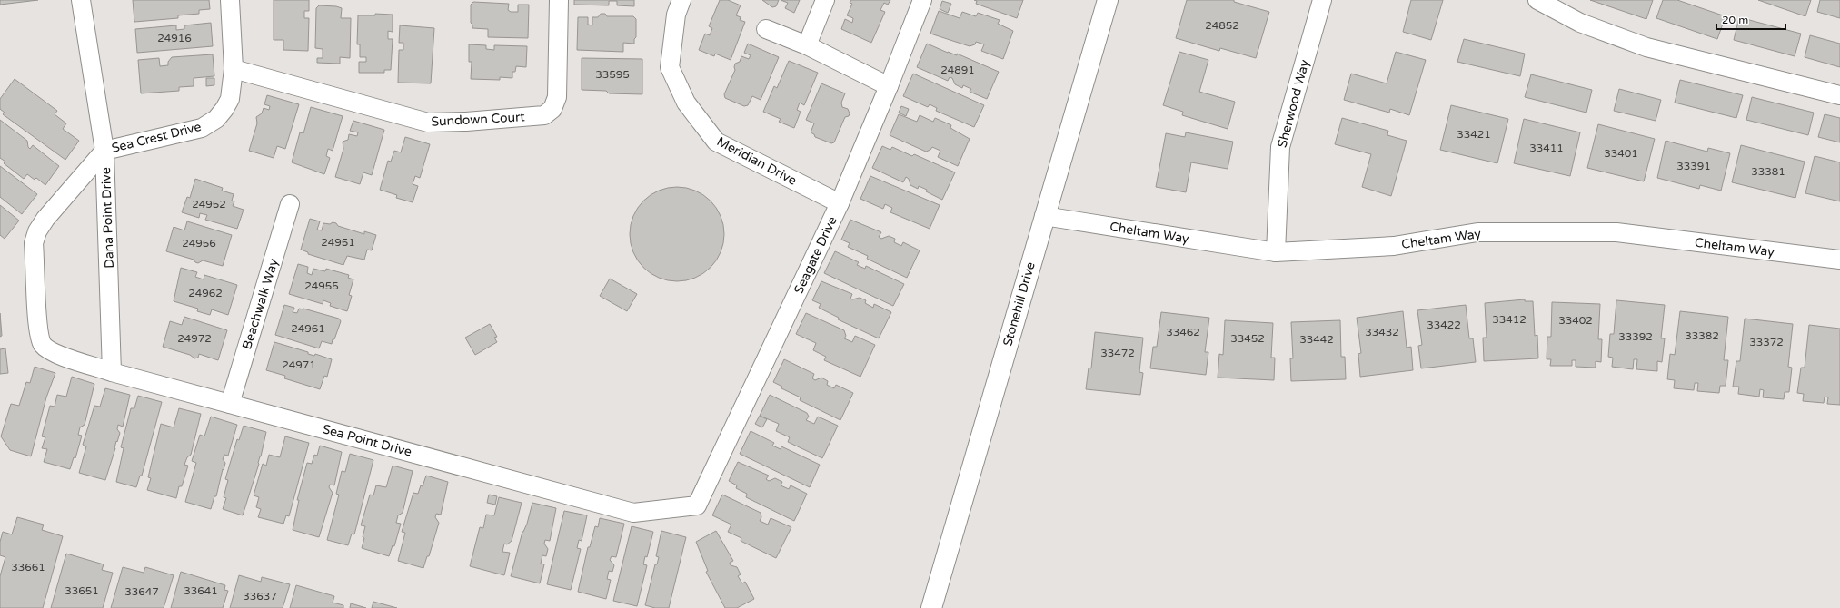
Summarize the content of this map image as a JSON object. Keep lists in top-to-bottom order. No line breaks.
{"streets":{"main road":["Stonehill Drive"],"street":["Sherwood Way","Sundown Court","Sea Crest Drive","Meridian Drive","Dana Point Drive","Cheltam Way","Seagate Drive","Beachwalk Way","Sea Point Drive"]},"crossings":[["Sherwood Way","Cheltam Way"],["Sundown Court","Sea Crest Drive"],["Sea Crest Drive","Dana Point Drive"],["Sea Crest Drive","Sea Point Drive"],["Meridian Drive","Seagate Drive"],["Dana Point Drive","Sea Point Drive"],["Cheltam Way","Stonehill Drive"],["Seagate Drive","Sea Point Drive"],["Beachwalk Way","Sea Point Drive"]],"house_numbers":["24852","24916","24891","33595","33421","33411","33401","33391","33381","24952","24951","24956","24955","24962","33412","33402","33422","24961","33462","33432","33382","33392","24972","33452","33442","33372","33472","24971","33661","33651","33641","33647","33637"],"scale_bar":"20 m"}
